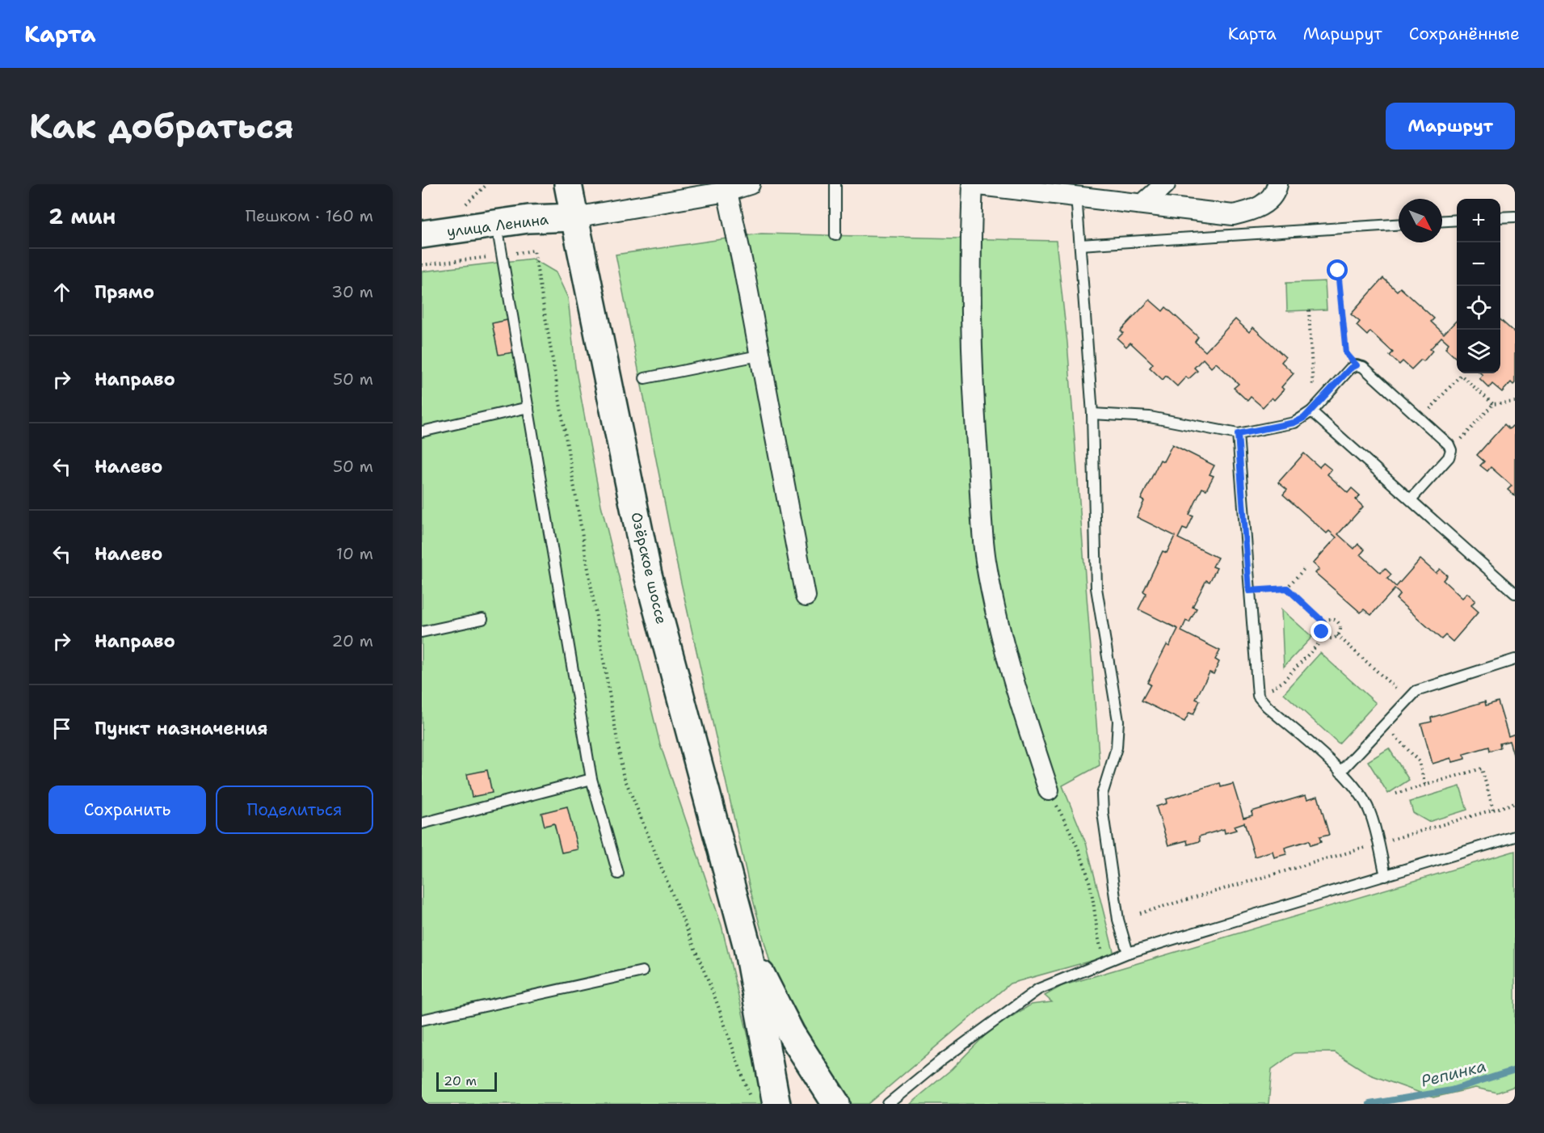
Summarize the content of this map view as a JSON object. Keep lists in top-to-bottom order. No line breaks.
{"streets":{"main road":["улица Ленина","Озёрское шоссе"]},"crossings":[["улица Ленина","Озёрское шоссе"]],"water":["Репинка"],"scale_bar":"20 m","north":"bottom right","page":{"header":"Карта","nav":["Карта","Маршрут","Сохранённые"],"buttons":["Маршрут",["Сохранить","Поделиться"]],"title":"Как добраться","heading":["2 мин","Пешком · 160 m"],"map_buttons":["+","−"],"list":[["Прямо","30 m"],["Направо","50 m"],["Налево","50 m"],["Налево","10 m"],["Направо","20 m"],"Пункт назначения"],"scale":"20 m"}}
